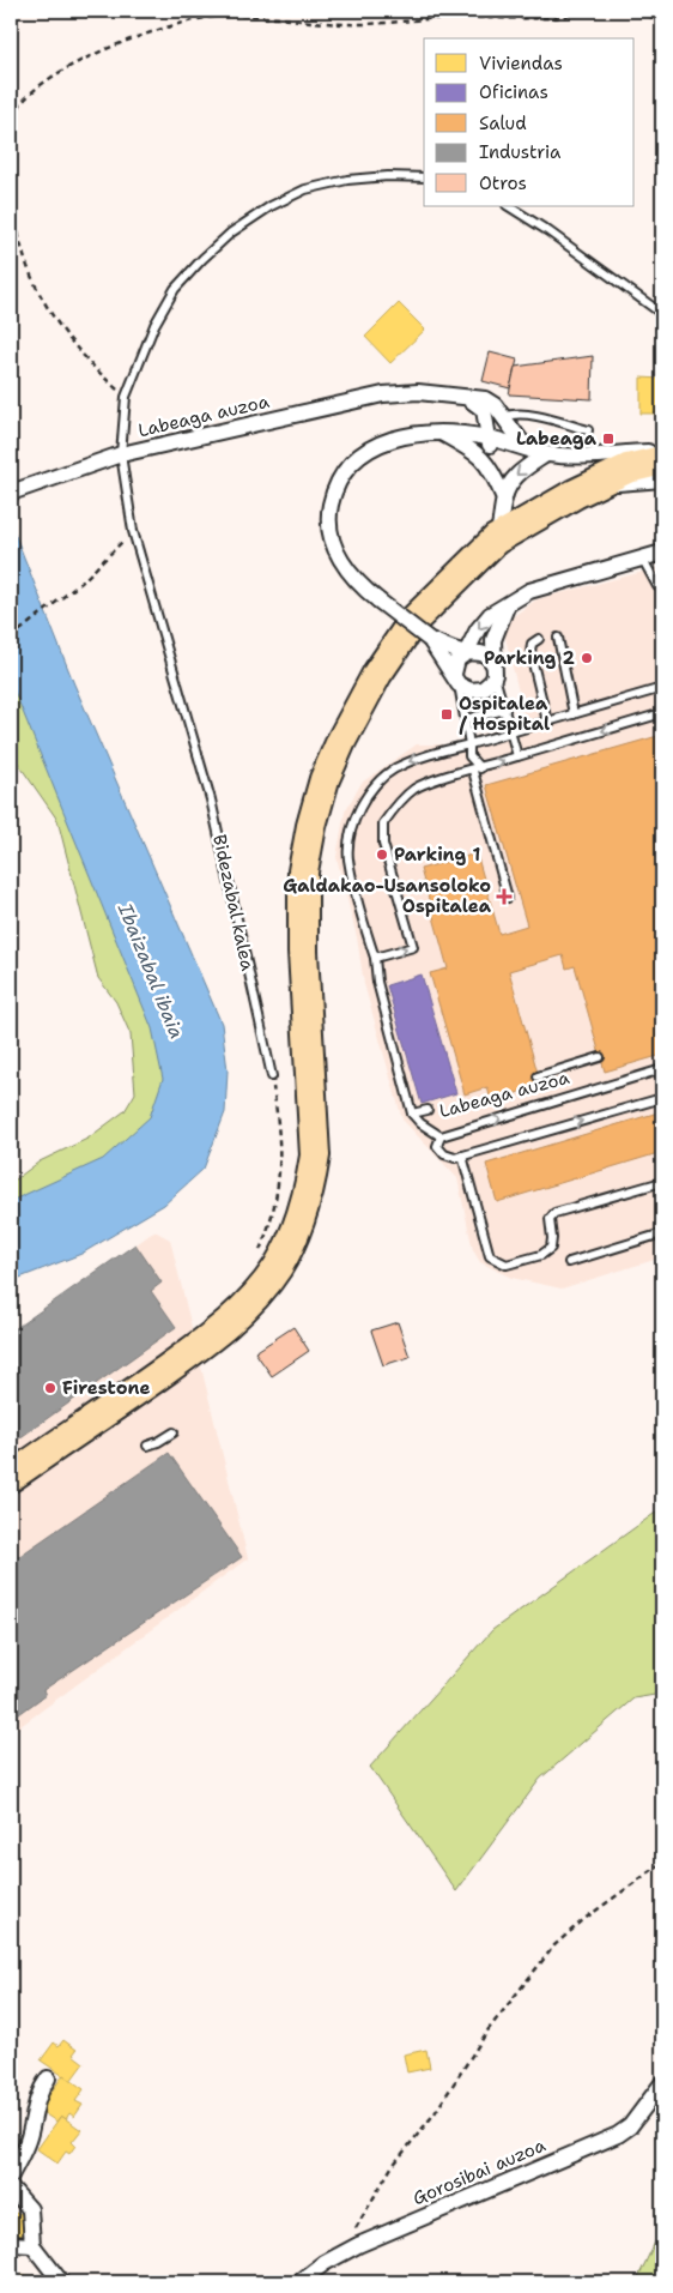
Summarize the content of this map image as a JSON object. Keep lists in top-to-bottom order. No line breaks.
{"streets":{"street":["Labeaga auzoa","Gorosibai auzoa"],"lane":["Bidezabal kalea"]},"crossings":[["Labeaga auzoa","Bidezabal kalea"]],"water":["Ibaizabal ibaia"],"places":{"transit":["Labeaga","Ospitalea / Hospital"],"other":["Parking 2","Parking 1","Firestone"],"health":["Galdakao-Usansoloko Ospitalea"]},"legend":["Viviendas","Oficinas","Salud","Industria","Otros"]}
